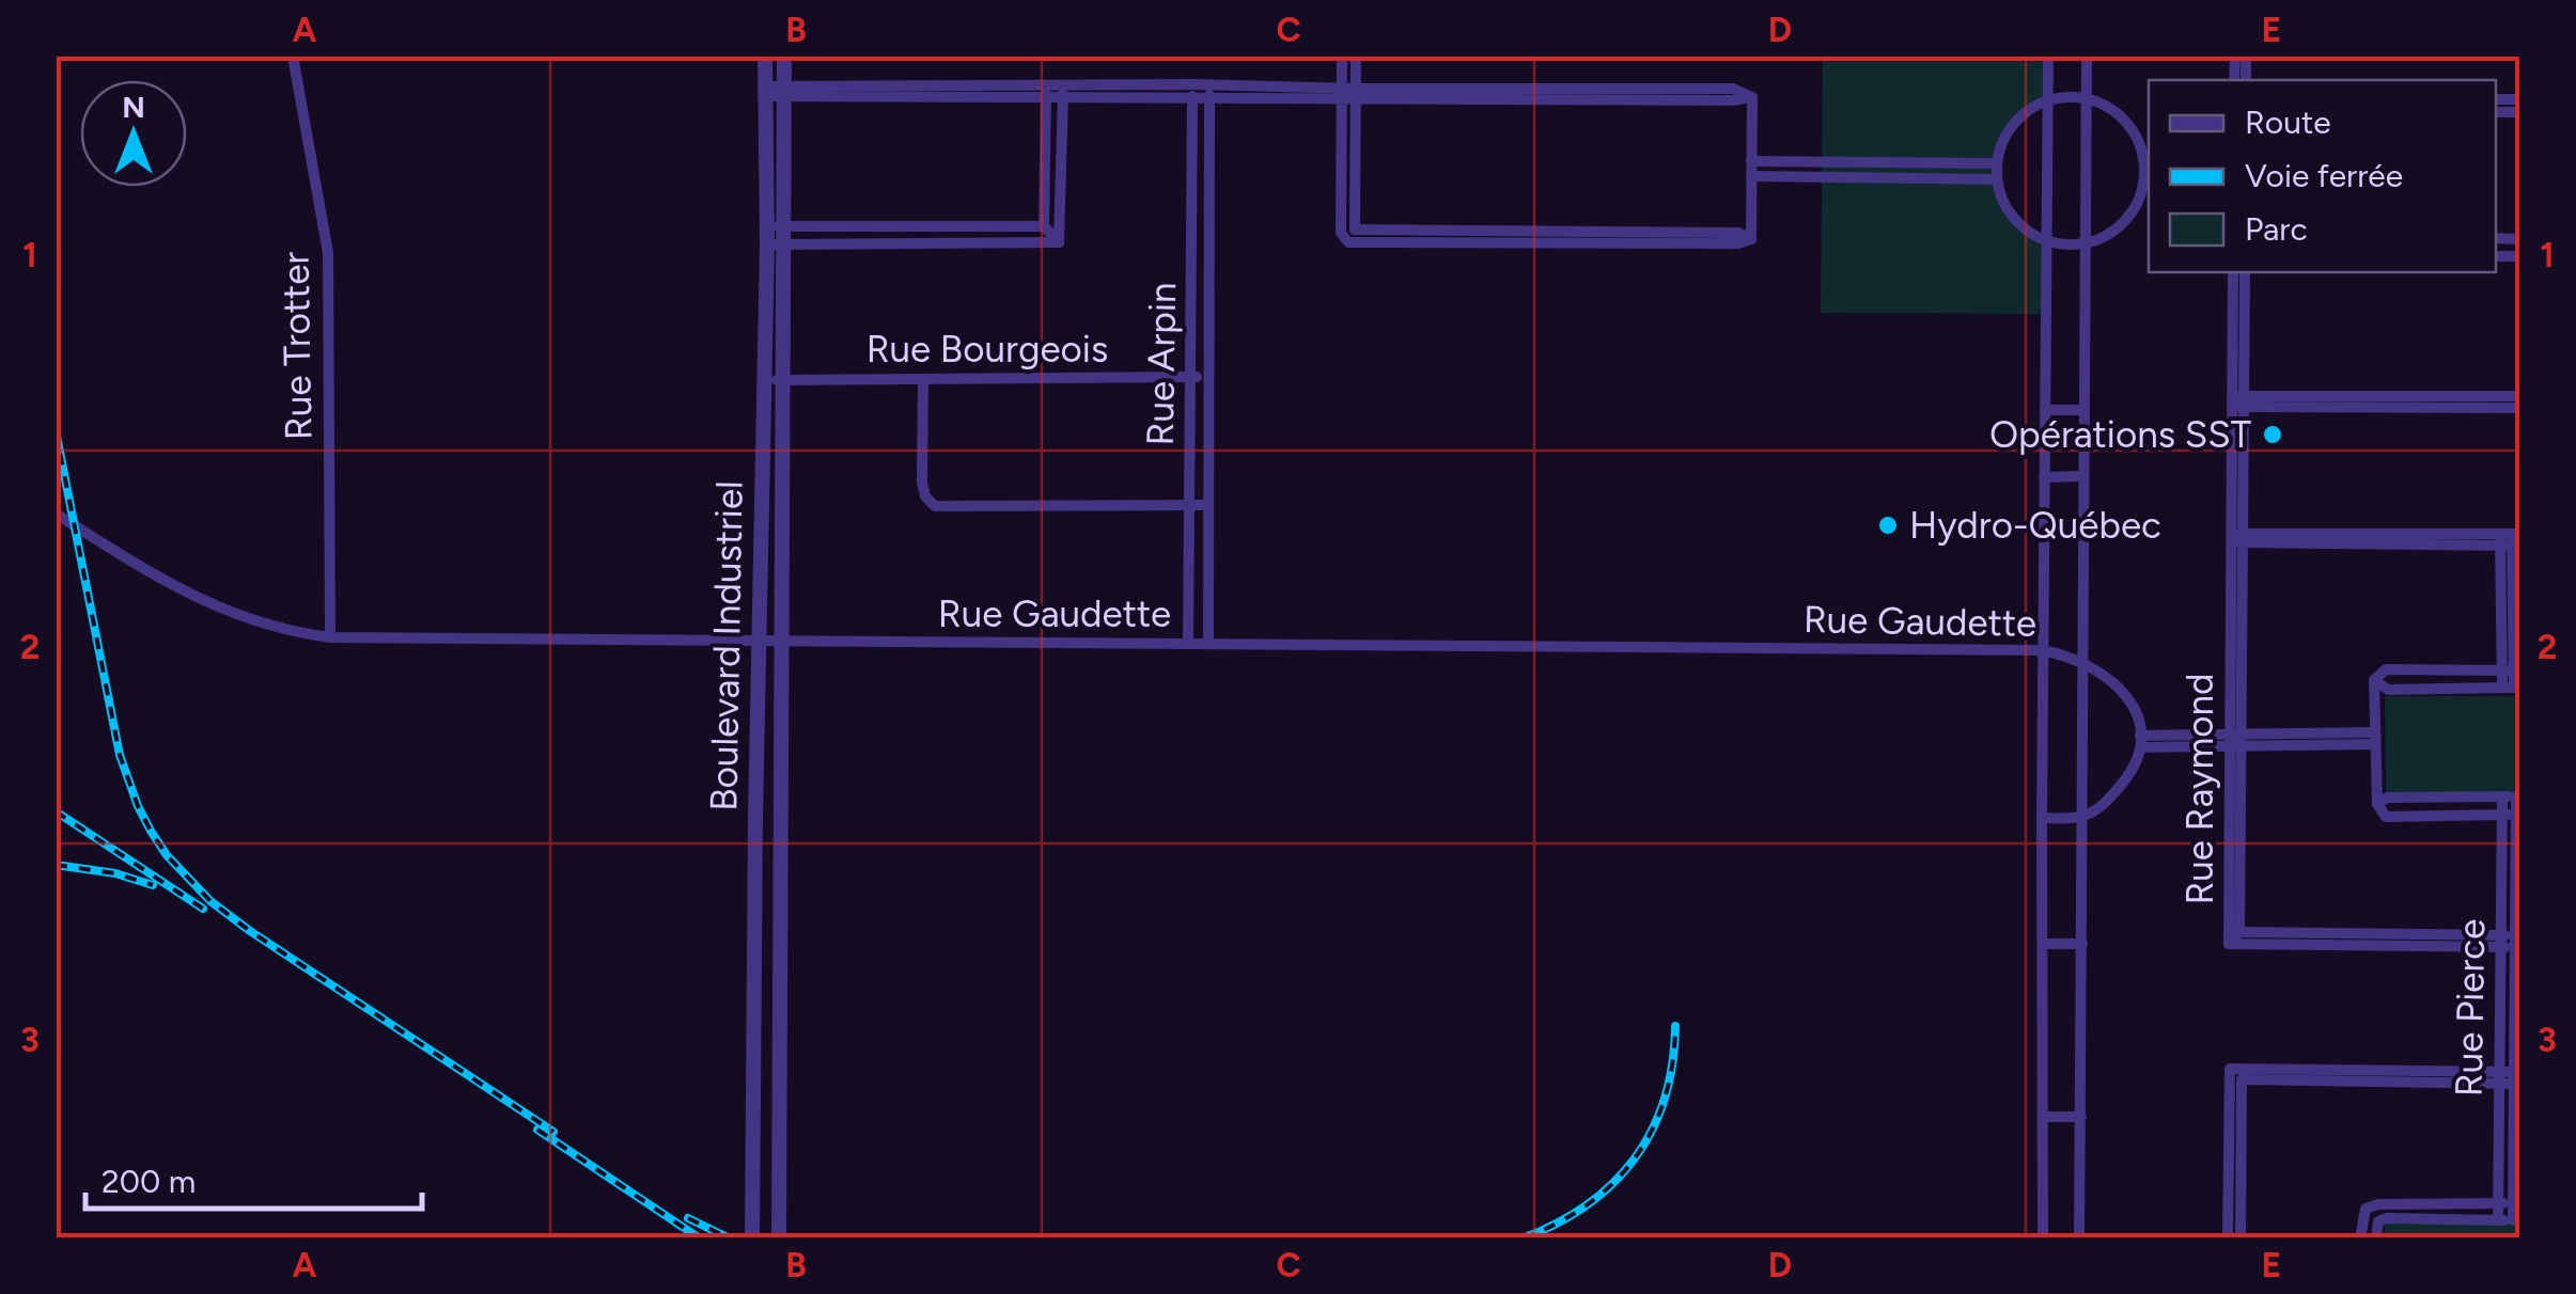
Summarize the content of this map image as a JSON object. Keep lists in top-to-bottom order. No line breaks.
{"streets":{"street":["Rue Trotter","Rue Bourgeois","Rue Arpin","Rue Gaudette","Boulevard Industriel","Rue Raymond","Rue Pierce"]},"crossings":[["Rue Trotter","Rue Gaudette"],["Rue Bourgeois","Rue Arpin"],["Rue Bourgeois","Boulevard Industriel"],["Rue Arpin","Rue Gaudette"],["Rue Gaudette","Boulevard Industriel"],["Rue Raymond","Rue Pierce"]],"places":["Opérations SST","Hydro-Québec"],"legend":["Route","Voie ferrée","Parc"],"scale_bar":"200 m","north":"top","grid":{"columns":["A","B","C","D","E"],"rows":["1","2","3"]}}
